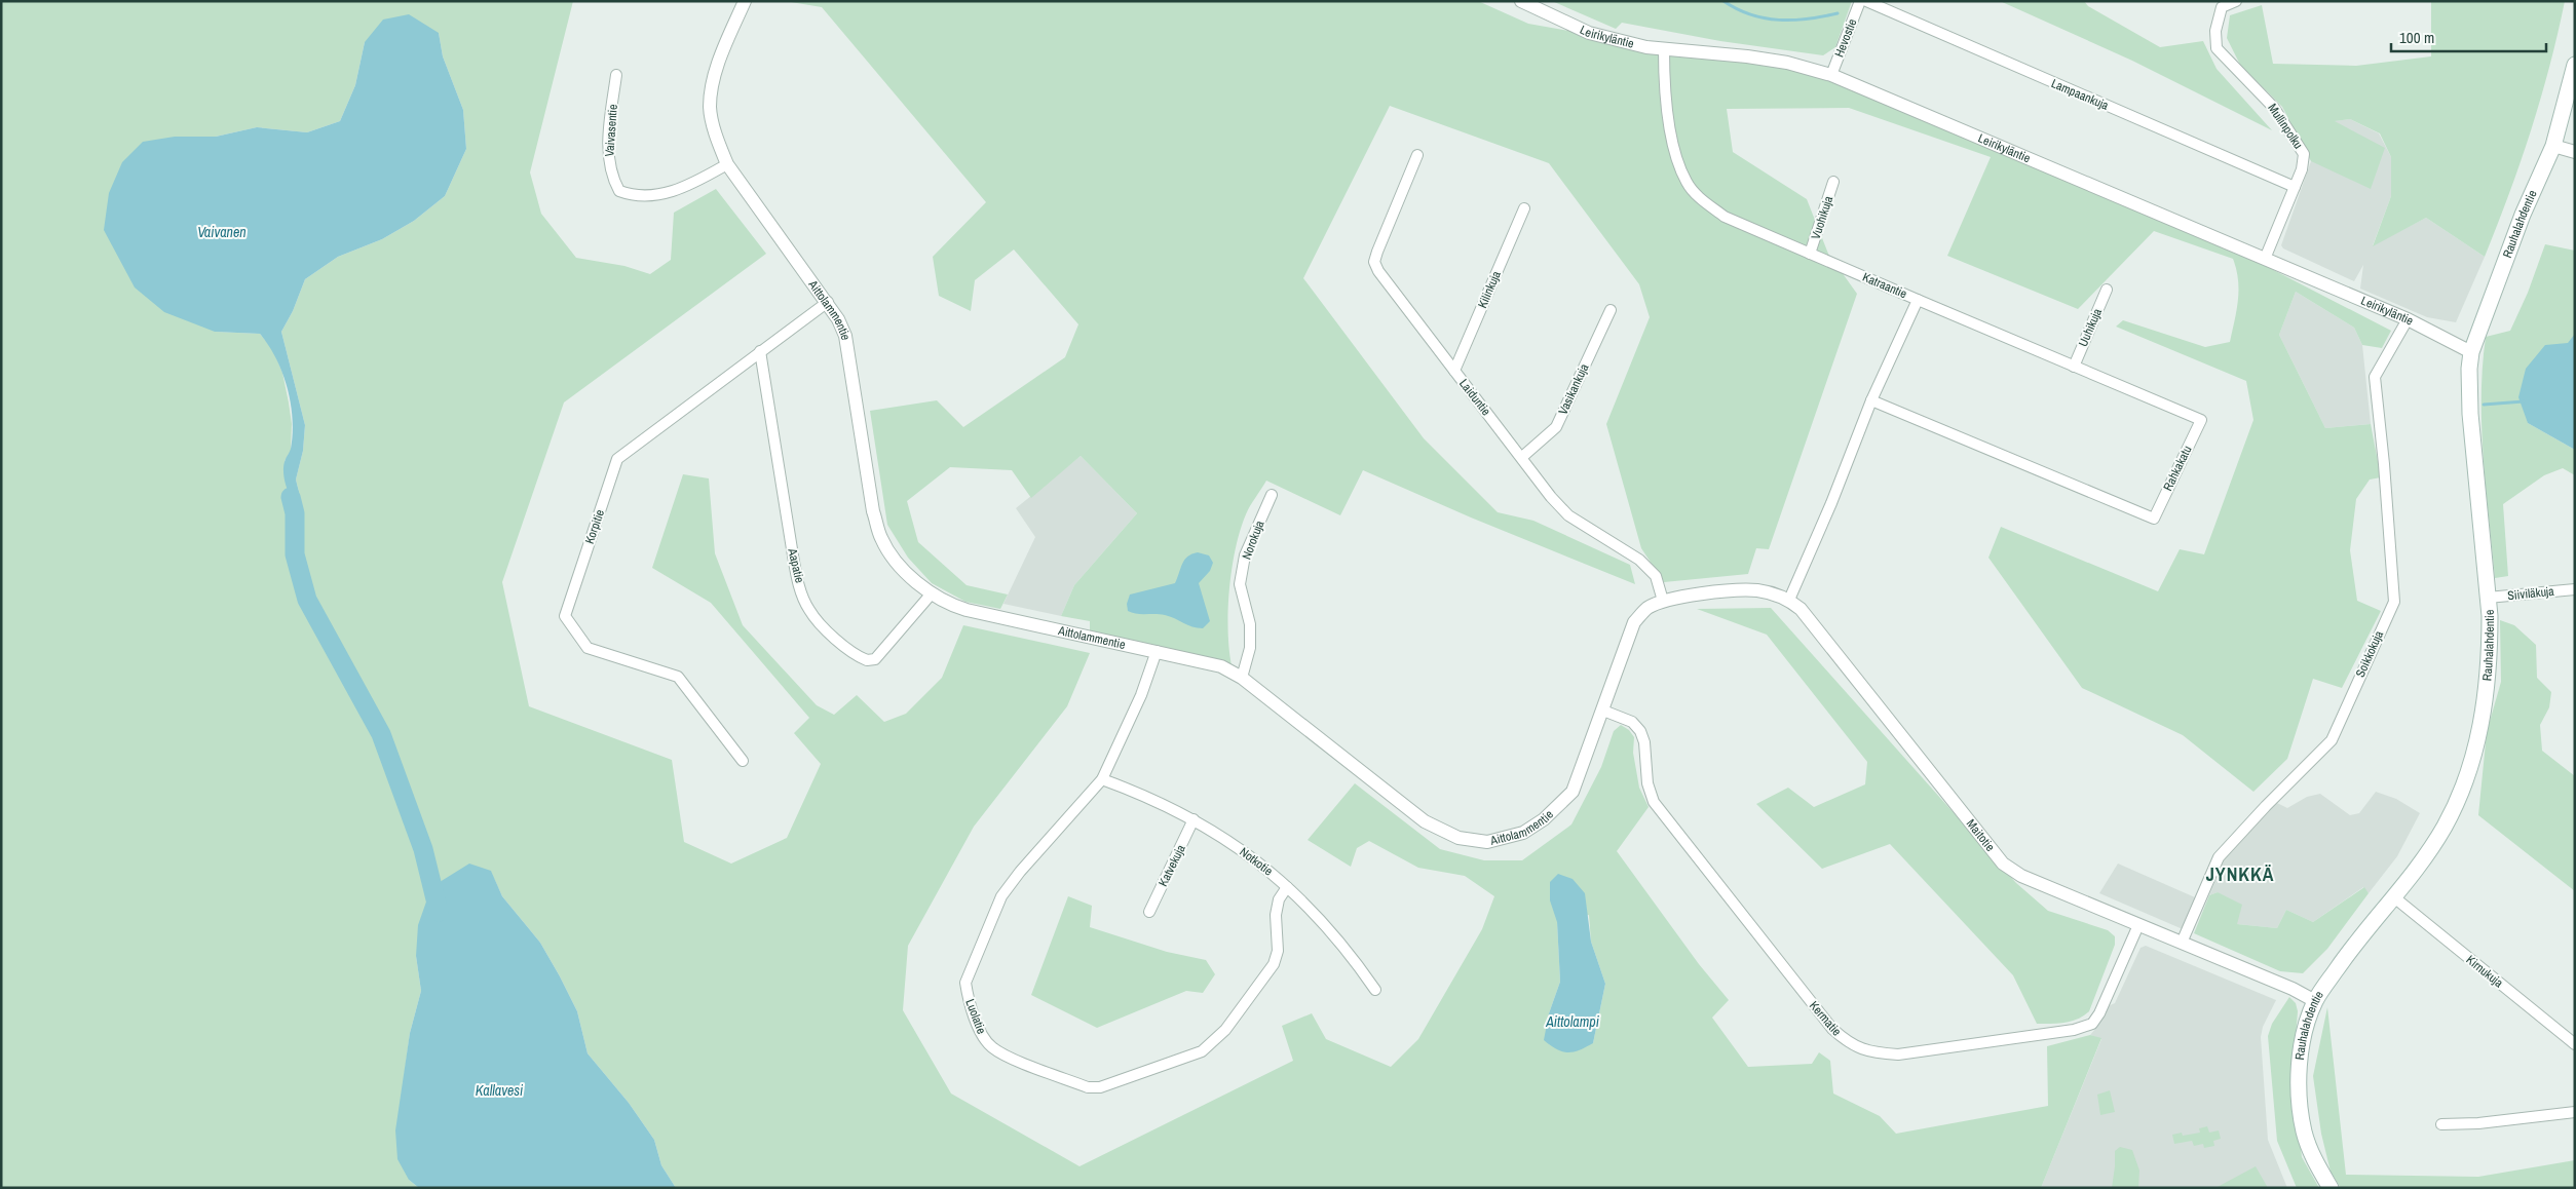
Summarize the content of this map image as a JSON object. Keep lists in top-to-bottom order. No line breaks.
{"streets":{"main road":["Rauhalahdentie"],"street":["Leirikyläntie","Hevostie","Lampaankuja","Mullinpolku","Vaivasentie","Vuohikuja","Katraantie","Kilinkuja","Aittolammentie","Uuhikuja","Vasikankuja","Laiduntie","Rahkakatu","Korpitie","Norokuja","Aapatie","Siiviläkuja","Soikkokuja","Maitotie","Notkotie","Katvekuja","Kirnukuja","Luolatie","Kermatie"]},"crossings":[["Leirikyläntie","Hevostie"],["Leirikyläntie","Mullinpolku"],["Leirikyläntie","Rauhalahdentie"],["Leirikyläntie","Katraantie"],["Leirikyläntie","Soikkokuja"],["Lampaankuja","Mullinpolku"],["Vaivasentie","Aittolammentie"],["Vuohikuja","Katraantie"],["Rauhalahdentie","Siiviläkuja"],["Rauhalahdentie","Maitotie"],["Rauhalahdentie","Kirnukuja"],["Katraantie","Rahkakatu"],["Katraantie","Maitotie"],["Kilinkuja","Laiduntie"],["Aittolammentie","Laiduntie"],["Aittolammentie","Korpitie"],["Aittolammentie","Norokuja"],["Aittolammentie","Aapatie"],["Aittolammentie","Maitotie"],["Aittolammentie","Luolatie"],["Aittolammentie","Kermatie"],["Uuhikuja","Rahkakatu"],["Vasikankuja","Laiduntie"],["Korpitie","Aapatie"],["Soikkokuja","Maitotie"],["Maitotie","Kermatie"],["Notkotie","Katvekuja"],["Notkotie","Luolatie"]],"districts":["JYNKKÄ"],"water":["Vaivanen","Aittolampi","Kallavesi"],"scale_bar":"100 m"}
